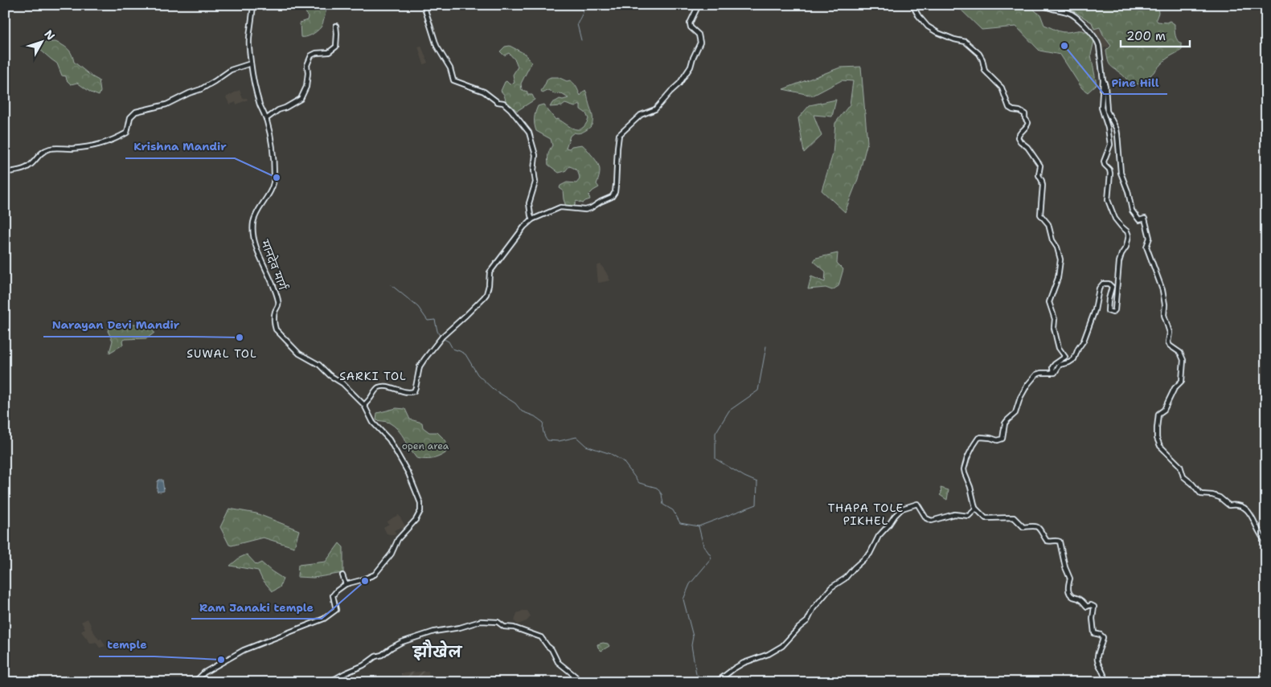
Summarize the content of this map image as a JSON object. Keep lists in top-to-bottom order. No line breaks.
{"streets":{"main road":["मानदेव मार्ग"]},"districts":["SUWAL TOL","SARKI TOL","THAPA TOLE PIKHEL","झौखेल"],"parks":["open area"],"places":["Pine Hill","Krishna Mandir","Narayan Devi Mandir","Ram Janaki temple","temple"],"scale_bar":"200 m","north":"top right"}
